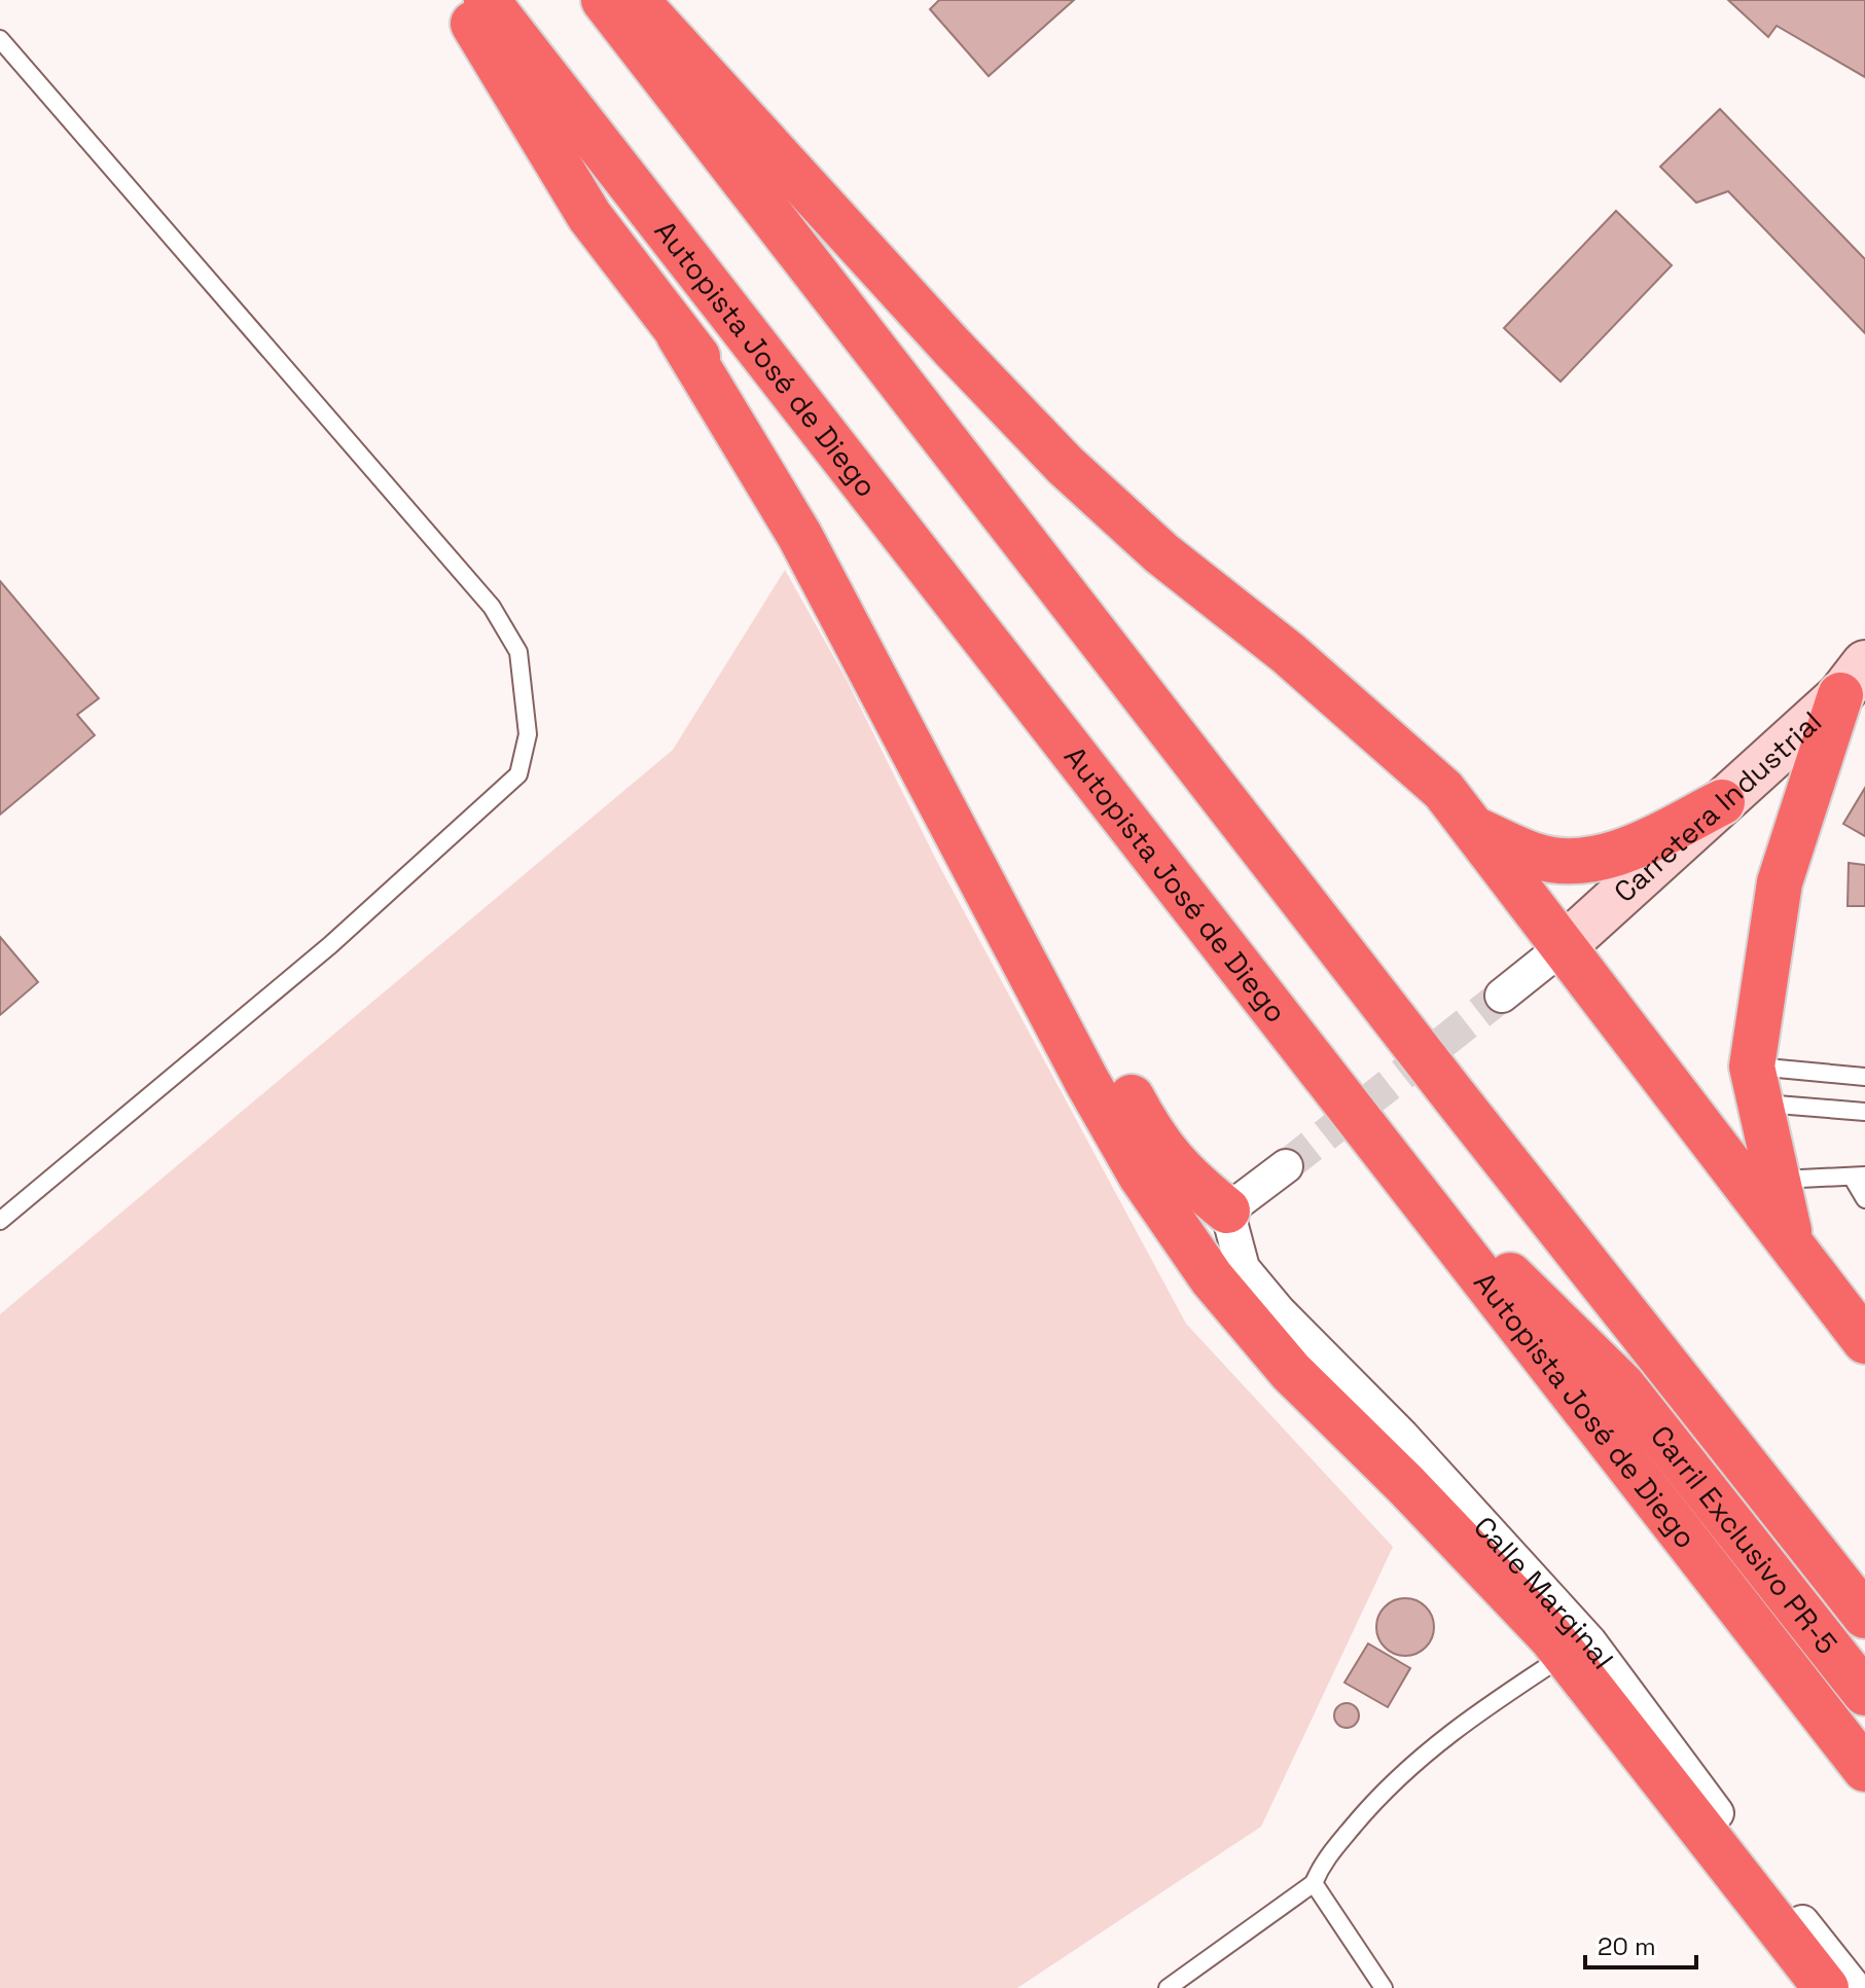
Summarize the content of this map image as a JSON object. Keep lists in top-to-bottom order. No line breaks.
{"streets":{"highway":["Autopista José de Diego","Carril Exclusivo PR-5","Calle Marginal"],"street":["Carretera Industrial"]},"scale_bar":"20 m"}
